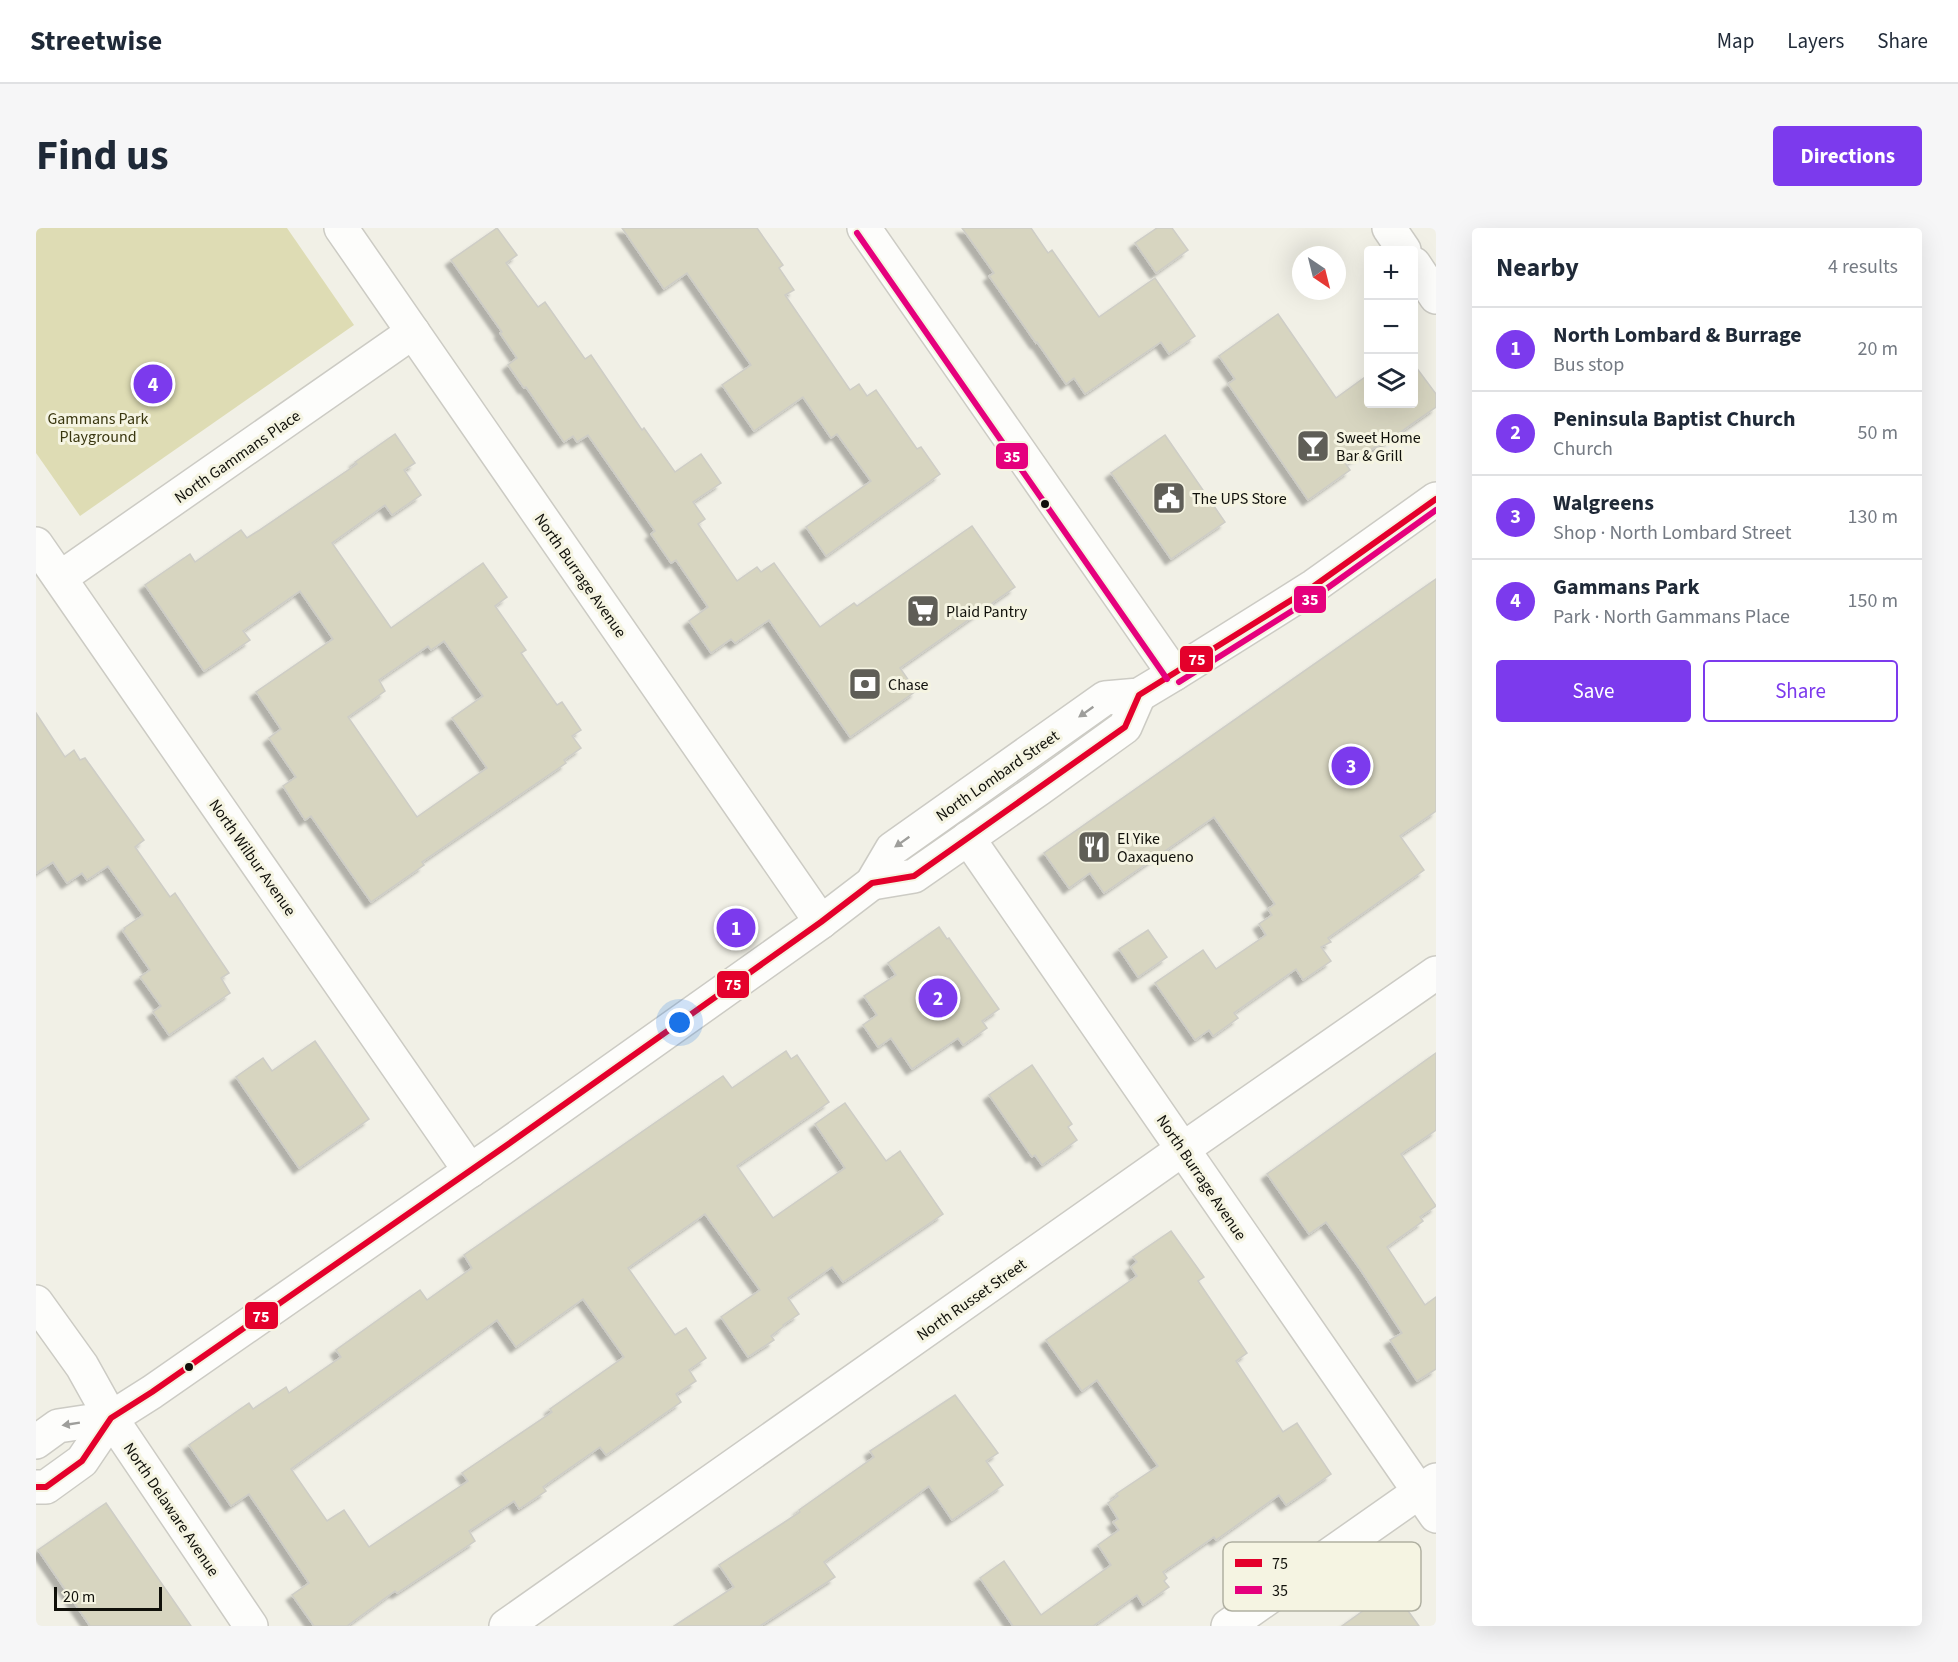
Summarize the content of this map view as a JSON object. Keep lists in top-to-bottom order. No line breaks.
{"streets":{"street":["North Gammans Place","North Burrage Avenue","North Lombard Street","North Wilbur Avenue","North Russet Street","North Delaware Avenue"]},"crossings":[["North Gammans Place","North Burrage Avenue"],["North Gammans Place","North Wilbur Avenue"],["North Burrage Avenue","North Lombard Street"],["North Burrage Avenue","North Russet Street"],["North Lombard Street","North Wilbur Avenue"],["North Lombard Street","North Delaware Avenue"]],"parks":["Gammans Park Playground"],"places":{"bar":["Sweet Home Bar & Grill"],"public building":["The UPS Store"],"supermarket":["Plaid Pantry"],"bank":["Chase"],"restaurant":["El Yike Oaxaqueno"]},"lines":["transit line 35","transit line 75"],"legend":["75","35"],"scale_bar":"20 m","north":"bottom right","page":{"header":"Streetwise","nav":["Map","Layers","Share"],"title":"Find us","buttons":["Directions",["Save","Share"]],"heading":["Nearby","4 results"],"map_buttons":["+","−"],"list":[{"mark":"1","name":"North Lombard & Burrage","note":"Bus stop","value":"20 m"},{"mark":"2","name":"Peninsula Baptist Church","note":"Church","value":"50 m"},{"mark":"3","name":"Walgreens","note":"Shop · North Lombard Street","value":"130 m"},{"mark":"4","name":"Gammans Park","note":"Park · North Gammans Place","value":"150 m"}],"pins":["4","3","1","2"],"scale":"20 m"}}
